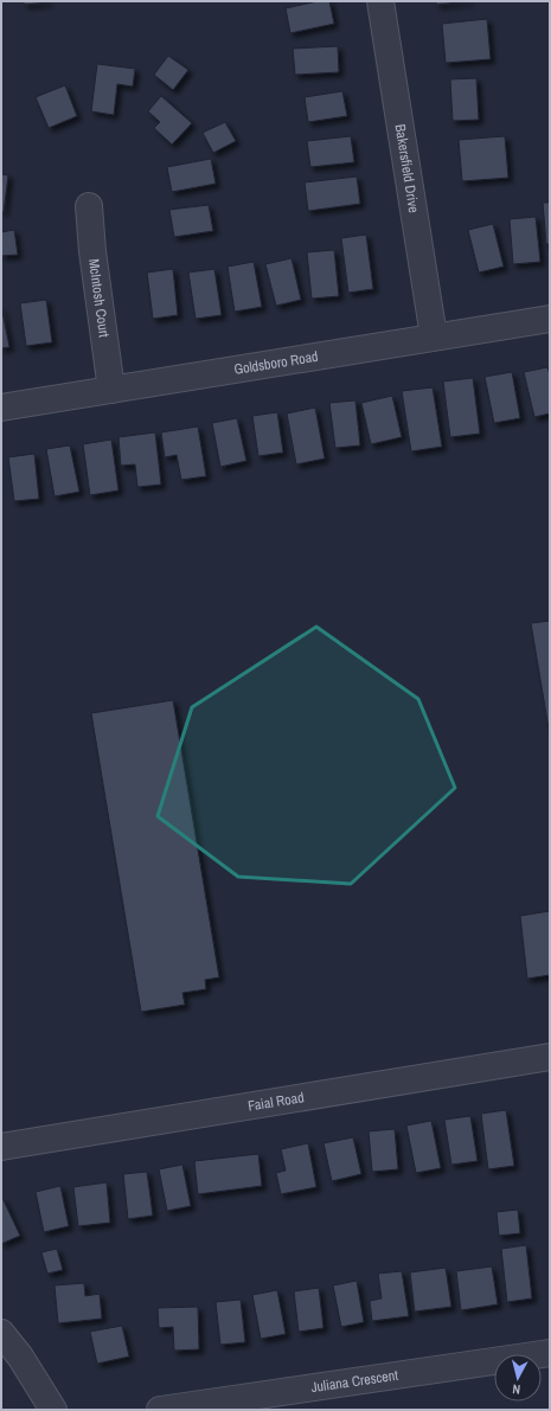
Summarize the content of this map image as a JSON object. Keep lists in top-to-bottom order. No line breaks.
{"streets":{"street":["Bakersfield Drive","McIntosh Court","Goldsboro Road","Faial Road","Juliana Crescent"]},"crossings":[["Bakersfield Drive","Goldsboro Road"],["McIntosh Court","Goldsboro Road"]],"north":"bottom"}
